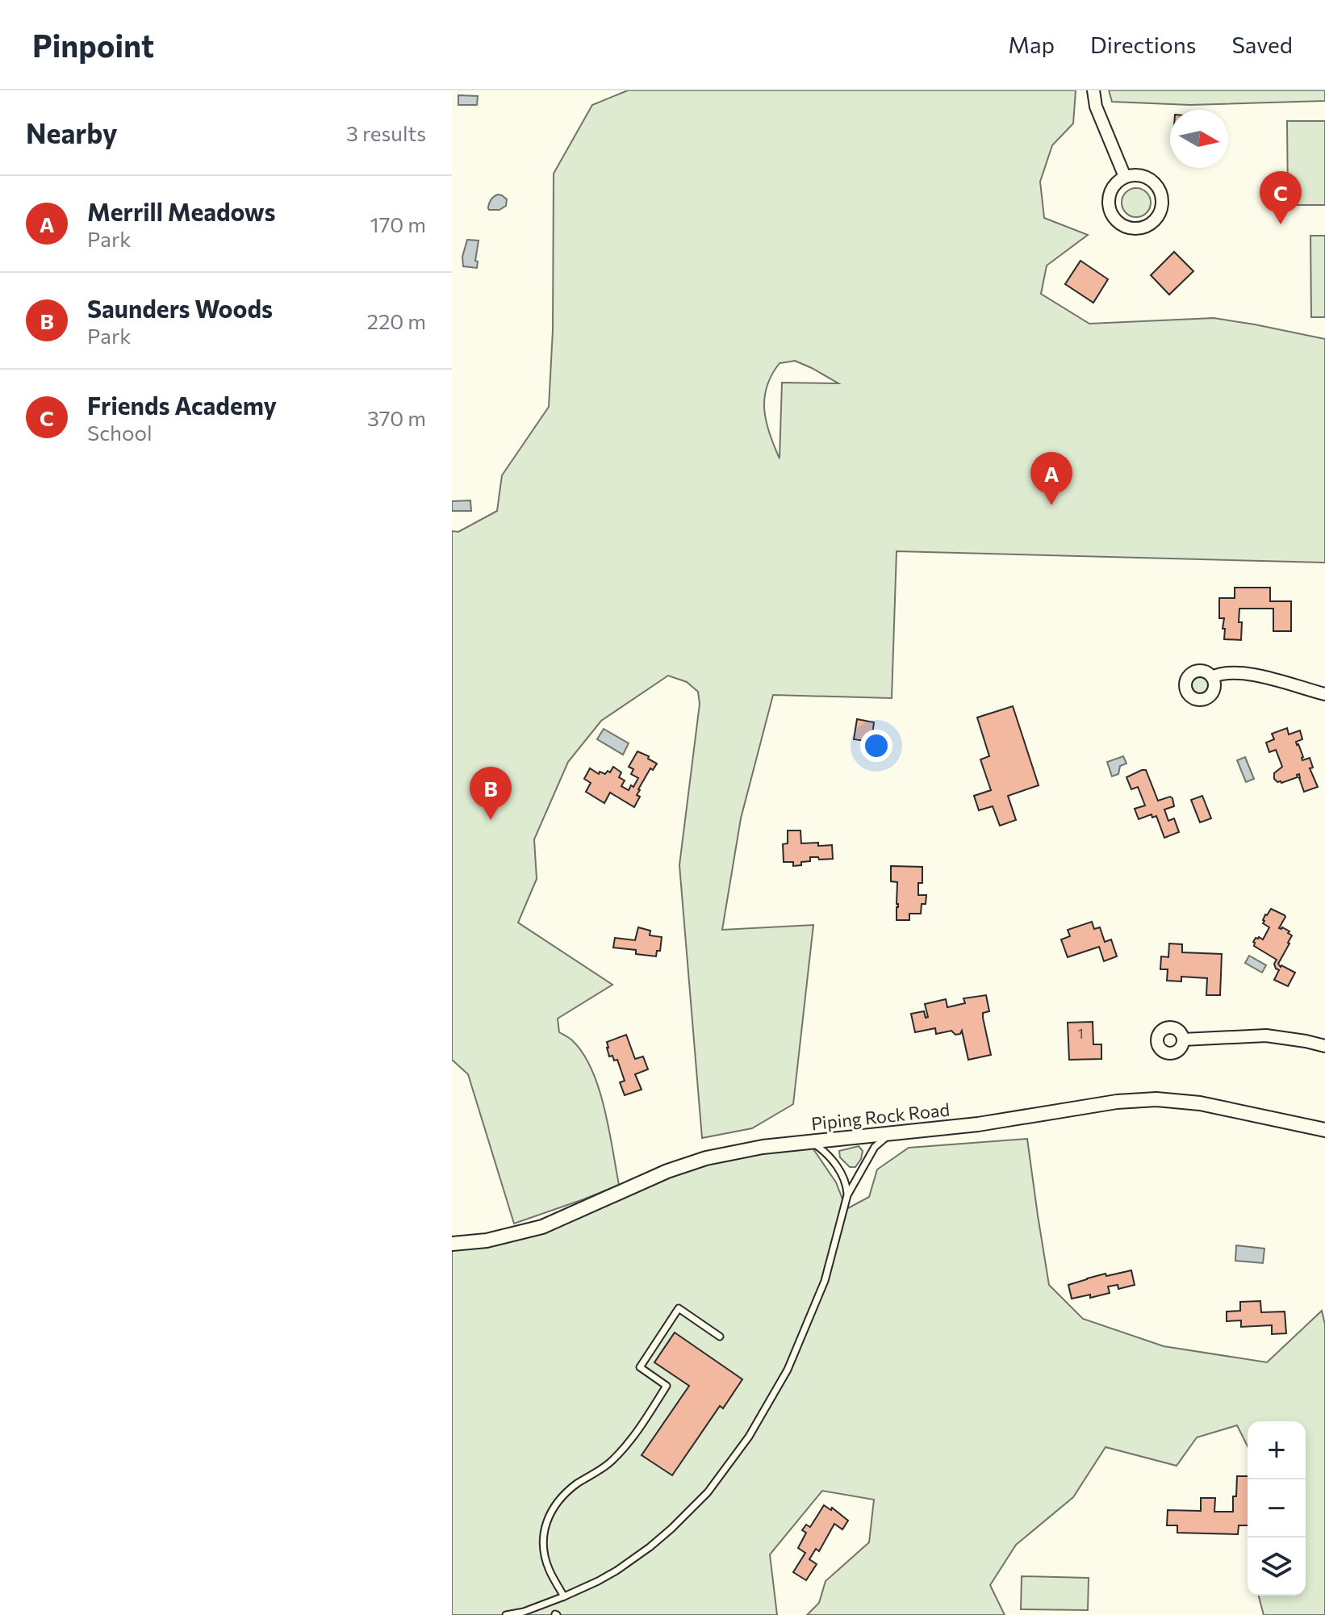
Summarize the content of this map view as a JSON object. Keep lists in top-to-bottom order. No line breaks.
{"streets":{"street":["Piping Rock Road"]},"house_numbers":["1"],"north":"right","page":{"header":"Pinpoint","nav":["Map","Directions","Saved"],"heading":["Nearby","3 results"],"pins":["C","A","B"],"list":[{"mark":"A","name":"Merrill Meadows","note":"Park","value":"170 m"},{"mark":"B","name":"Saunders Woods","note":"Park","value":"220 m"},{"mark":"C","name":"Friends Academy","note":"School","value":"370 m"}],"map_buttons":["+","−"]}}
